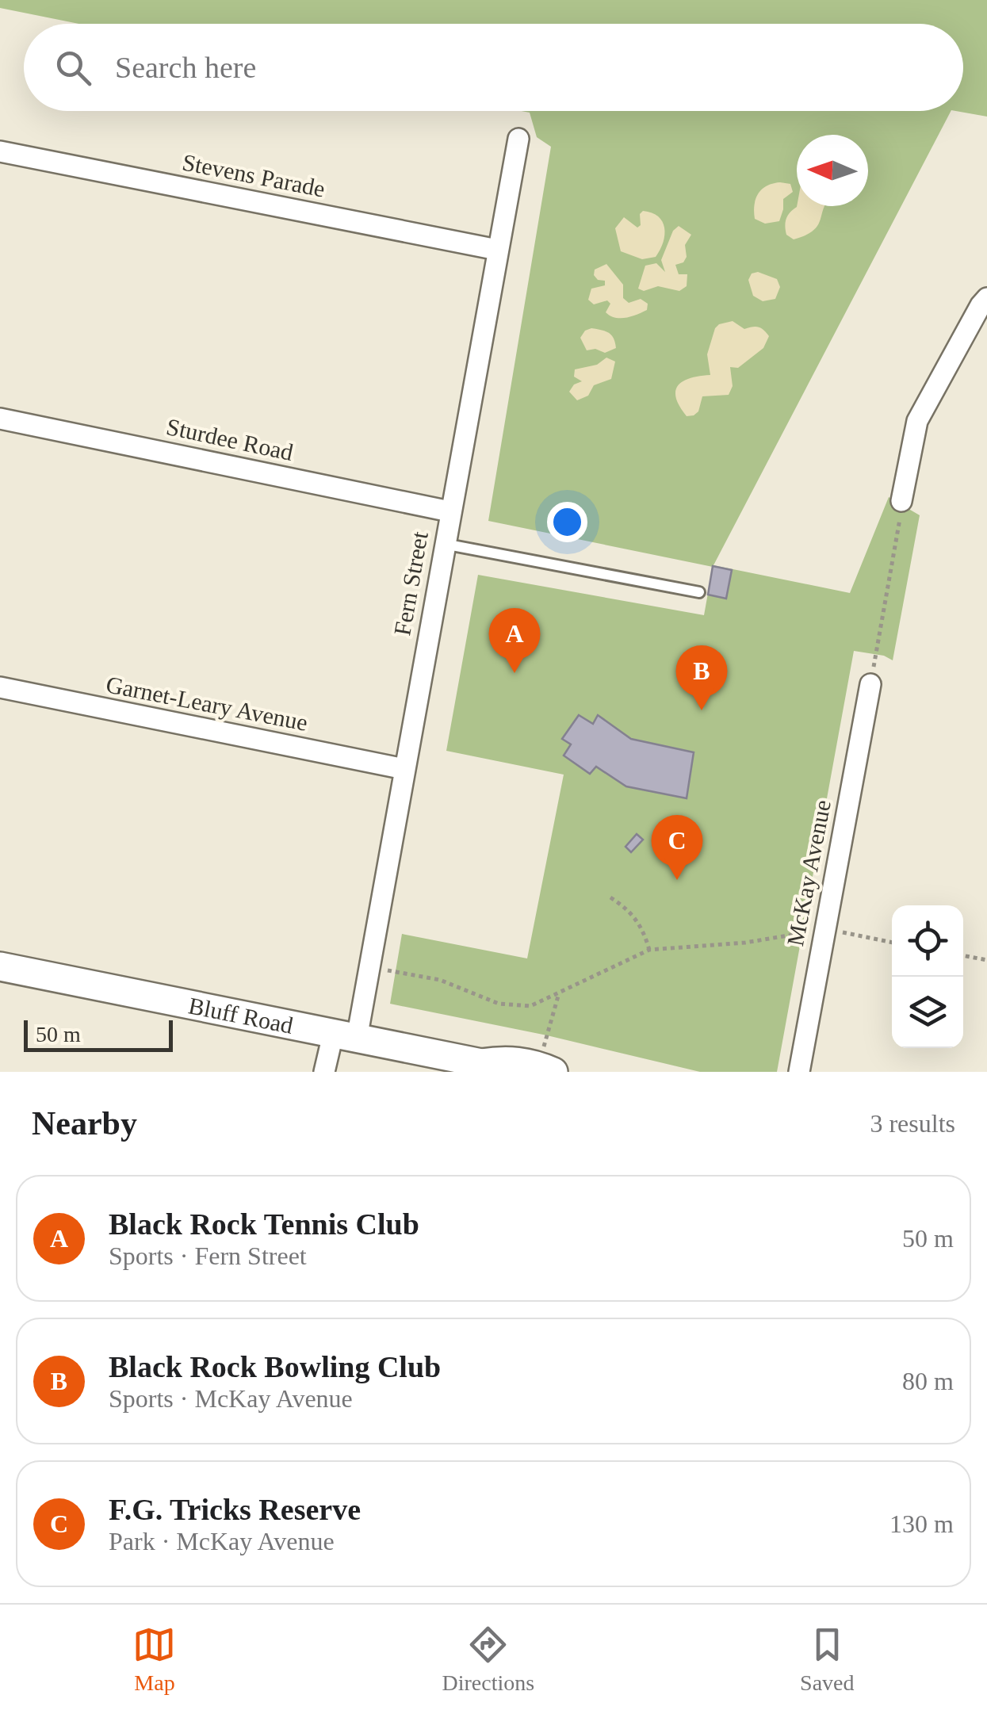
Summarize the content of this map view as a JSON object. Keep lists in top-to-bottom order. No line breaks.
{"streets":{"main road":["Bluff Road"],"street":["Stevens Parade","Sturdee Road","Fern Street","Garnet-Leary Avenue","McKay Avenue"]},"crossings":[["Stevens Parade","Fern Street"],["Sturdee Road","Fern Street"],["Fern Street","Garnet-Leary Avenue"],["Fern Street","Bluff Road"]],"scale_bar":"50 m","north":"left","page":{"search":"Search here","pins":["A","B","C"],"scale":"50 m","heading":["Nearby","3 results"],"list":[{"mark":"A","name":"Black Rock Tennis Club","note":"Sports · Fern Street","value":"50 m"},{"mark":"B","name":"Black Rock Bowling Club","note":"Sports · McKay Avenue","value":"80 m"},{"mark":"C","name":"F.G. Tricks Reserve","note":"Park · McKay Avenue","value":"130 m"}],"nav":["Map","Directions","Saved"]}}
